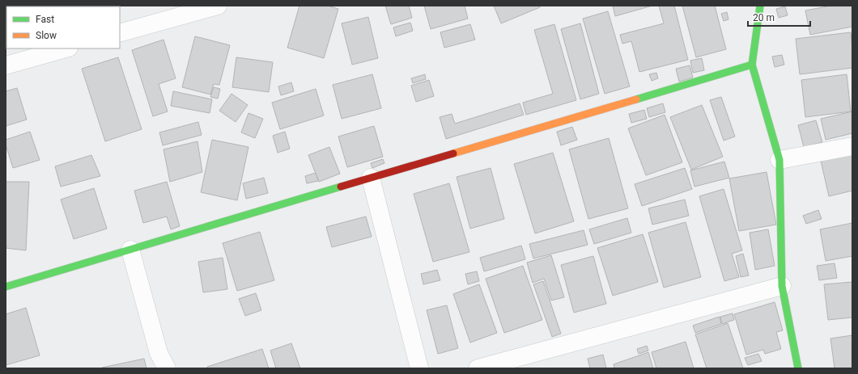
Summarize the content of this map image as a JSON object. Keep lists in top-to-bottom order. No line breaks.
{"legend":["Fast","Slow"],"scale_bar":"20 m"}
